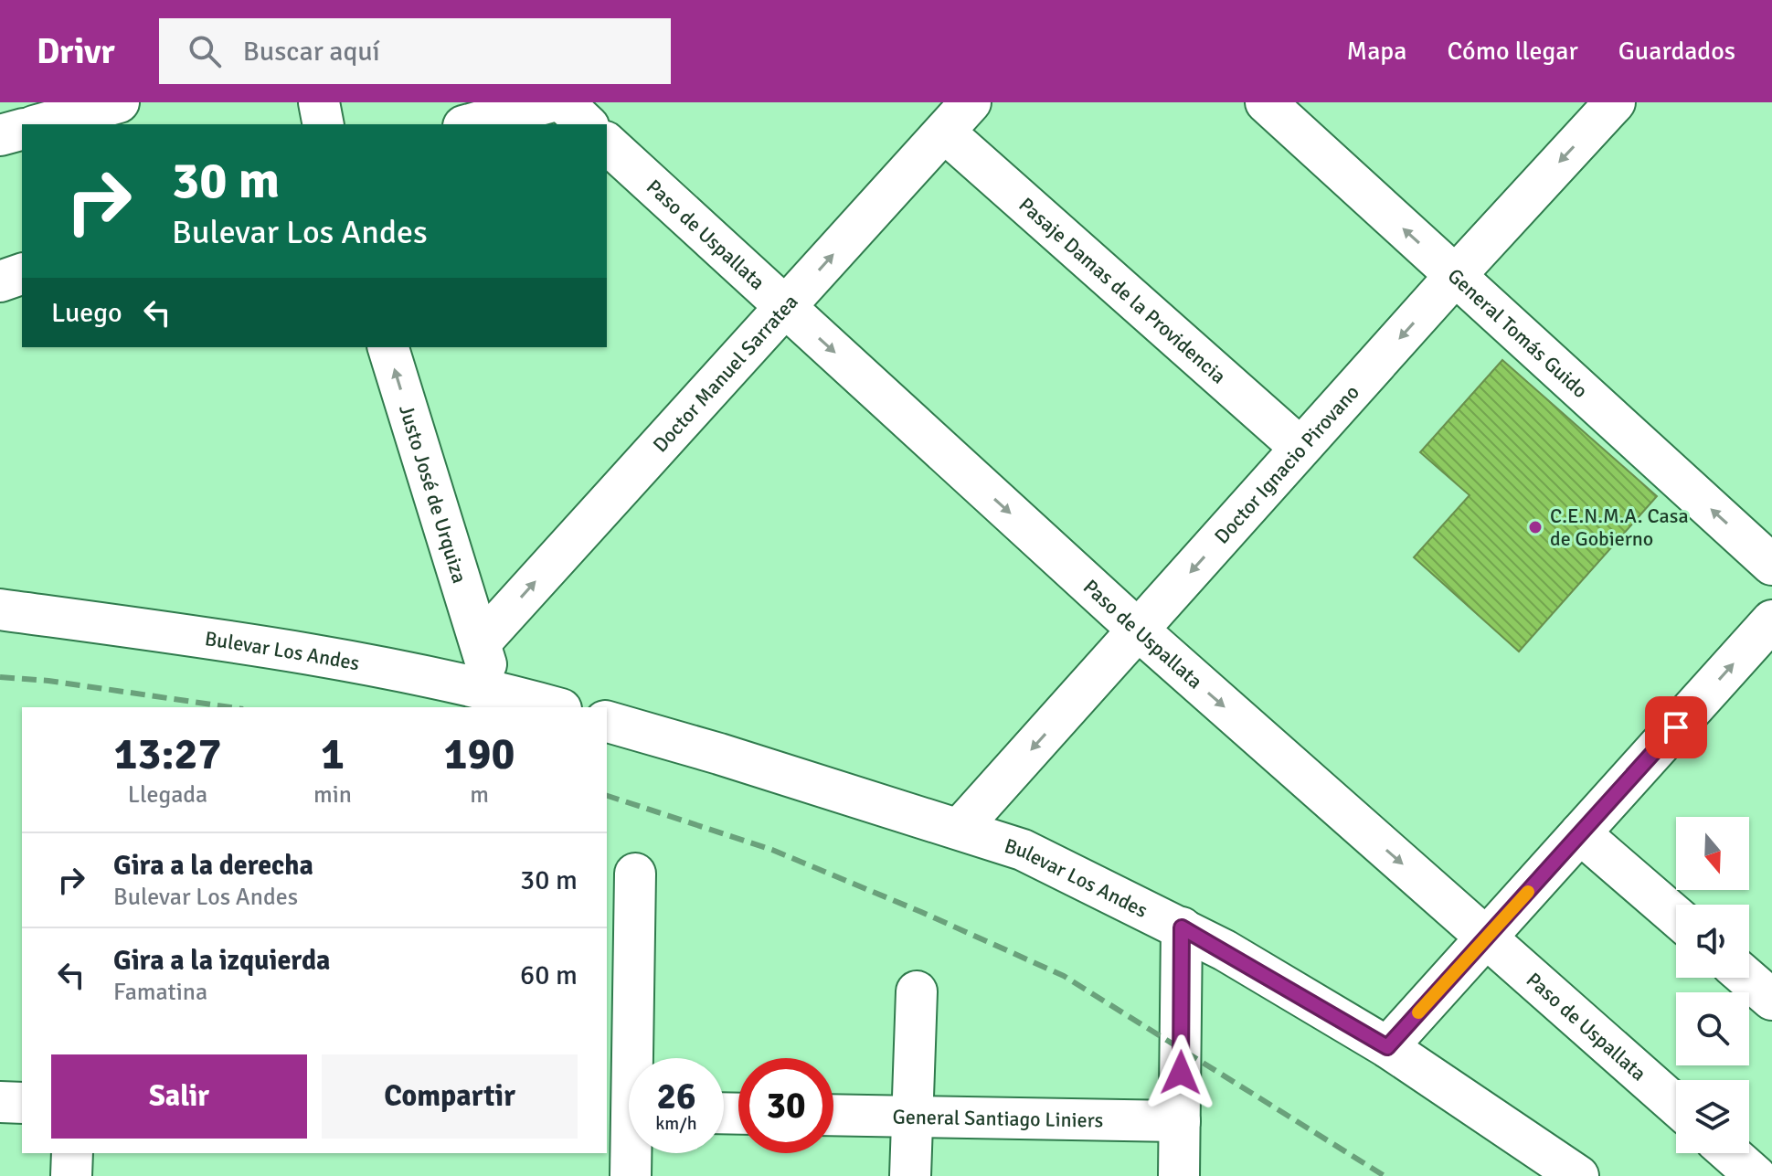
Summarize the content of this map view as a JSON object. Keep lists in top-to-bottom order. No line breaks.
{"streets":{"street":["Paso de Uspallata","Pasaje Damas de la Providencia","General Tomás Guido","Doctor Manuel Sarratea","Doctor Ignacio Pirovano","Justo José de Urquiza","Bulevar Los Andes","General Santiago Liniers"]},"crossings":[["Paso de Uspallata","Doctor Manuel Sarratea"],["Paso de Uspallata","Doctor Ignacio Pirovano"],["Pasaje Damas de la Providencia","Doctor Manuel Sarratea"],["Pasaje Damas de la Providencia","Doctor Ignacio Pirovano"],["General Tomás Guido","Doctor Ignacio Pirovano"],["Doctor Manuel Sarratea","Justo José de Urquiza"],["Doctor Ignacio Pirovano","Bulevar Los Andes"],["Justo José de Urquiza","Bulevar Los Andes"]],"one_way":["Paso de Uspallata","General Tomás Guido","Doctor Manuel Sarratea","Doctor Ignacio Pirovano","Justo José de Urquiza"],"places":["C.E.N.M.A. Casa de Gobierno"],"north":"bottom","page":{"header":"Drivr","search":"Buscar aquí","nav":["Mapa","Cómo llegar","Guardados"],"turn":["30 m","Bulevar Los Andes"],"then":"Luego","eta":["13:27","Llegada","1","min","190","m"],"list":[{"name":"Gira a la derecha","note":"Bulevar Los Andes","value":"30 m"},{"name":"Gira a la izquierda","note":"Famatina","value":"60 m"}],"buttons":["Salir","Compartir"],"speed":"26 km/h","limit":"30"}}
